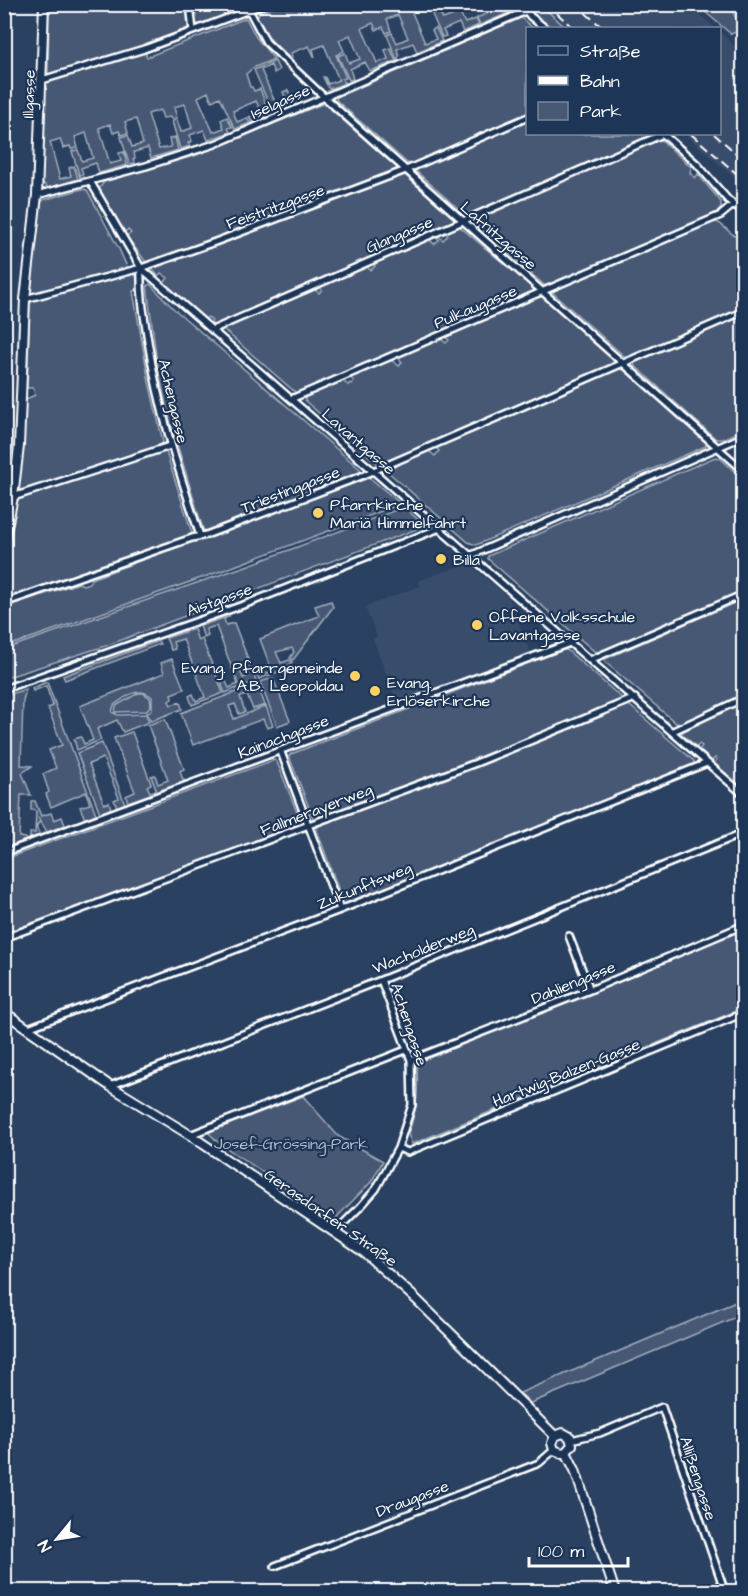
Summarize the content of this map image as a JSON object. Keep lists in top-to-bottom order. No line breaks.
{"streets":{"main road":["Illgasse","Gerasdorfer Straße"],"street":["Iselgasse","Feistritzgasse","Glangasse","Lafnitzgasse","Pulkaugasse","Achengasse","Lavantgasse","Triestinggasse","Aistgasse","Kainachgasse","Fallmerayerweg","Zukunftsweg","Wacholderweg","Dahliengasse","Hartwig-Balzen-Gasse","Allißengasse","Draugasse"]},"crossings":[["Illgasse","Iselgasse"],["Illgasse","Feistritzgasse"],["Iselgasse","Lafnitzgasse"],["Iselgasse","Lavantgasse"],["Feistritzgasse","Lafnitzgasse"],["Feistritzgasse","Achengasse"],["Feistritzgasse","Lavantgasse"],["Glangasse","Lafnitzgasse"],["Glangasse","Lavantgasse"],["Lafnitzgasse","Pulkaugasse"],["Lafnitzgasse","Triestinggasse"],["Pulkaugasse","Lavantgasse"],["Achengasse","Lavantgasse"],["Achengasse","Triestinggasse"],["Achengasse","Wacholderweg"],["Achengasse","Dahliengasse"],["Achengasse","Hartwig-Balzen-Gasse"],["Achengasse","Gerasdorfer Straße"],["Lavantgasse","Triestinggasse"],["Lavantgasse","Aistgasse"],["Lavantgasse","Kainachgasse"],["Lavantgasse","Fallmerayerweg"],["Lavantgasse","Zukunftsweg"],["Zukunftsweg","Gerasdorfer Straße"],["Wacholderweg","Gerasdorfer Straße"],["Gerasdorfer Straße","Allißengasse"],["Gerasdorfer Straße","Draugasse"],["Allißengasse","Draugasse"]],"parks":["Josef-Grössing-Park"],"places":["Pfarrkirche Mariä Himmelfahrt","Billa","Offene Volksschule Lavantgasse","Evang. Pfarrgemeinde A.B. Leopoldau","Evang. Erlöserkirche"],"legend":["Straße","Bahn","Park"],"scale_bar":"100 m","north":"bottom left"}
